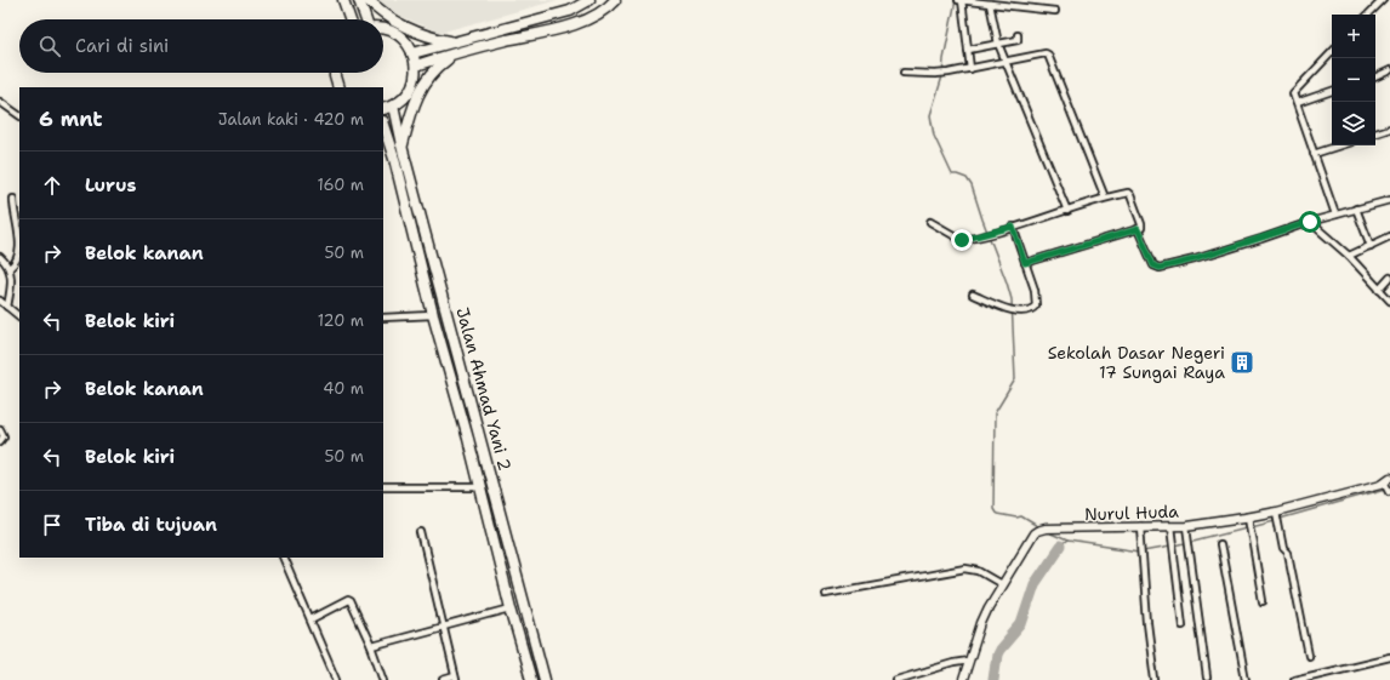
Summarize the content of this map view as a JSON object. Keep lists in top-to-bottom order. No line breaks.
{"streets":{"highway":["Jalan Ahmad Yani 2"],"street":["Nurul Huda"]},"places":{"building":["Sekolah Dasar Negeri 17 Sungai Raya"]},"page":{"map_buttons":["+","−"],"search":"Cari di sini","heading":["6 mnt","Jalan kaki · 420 m"],"list":[["Lurus","160 m"],["Belok kanan","50 m"],["Belok kiri","120 m"],["Belok kanan","40 m"],["Belok kiri","50 m"],"Tiba di tujuan"]}}
